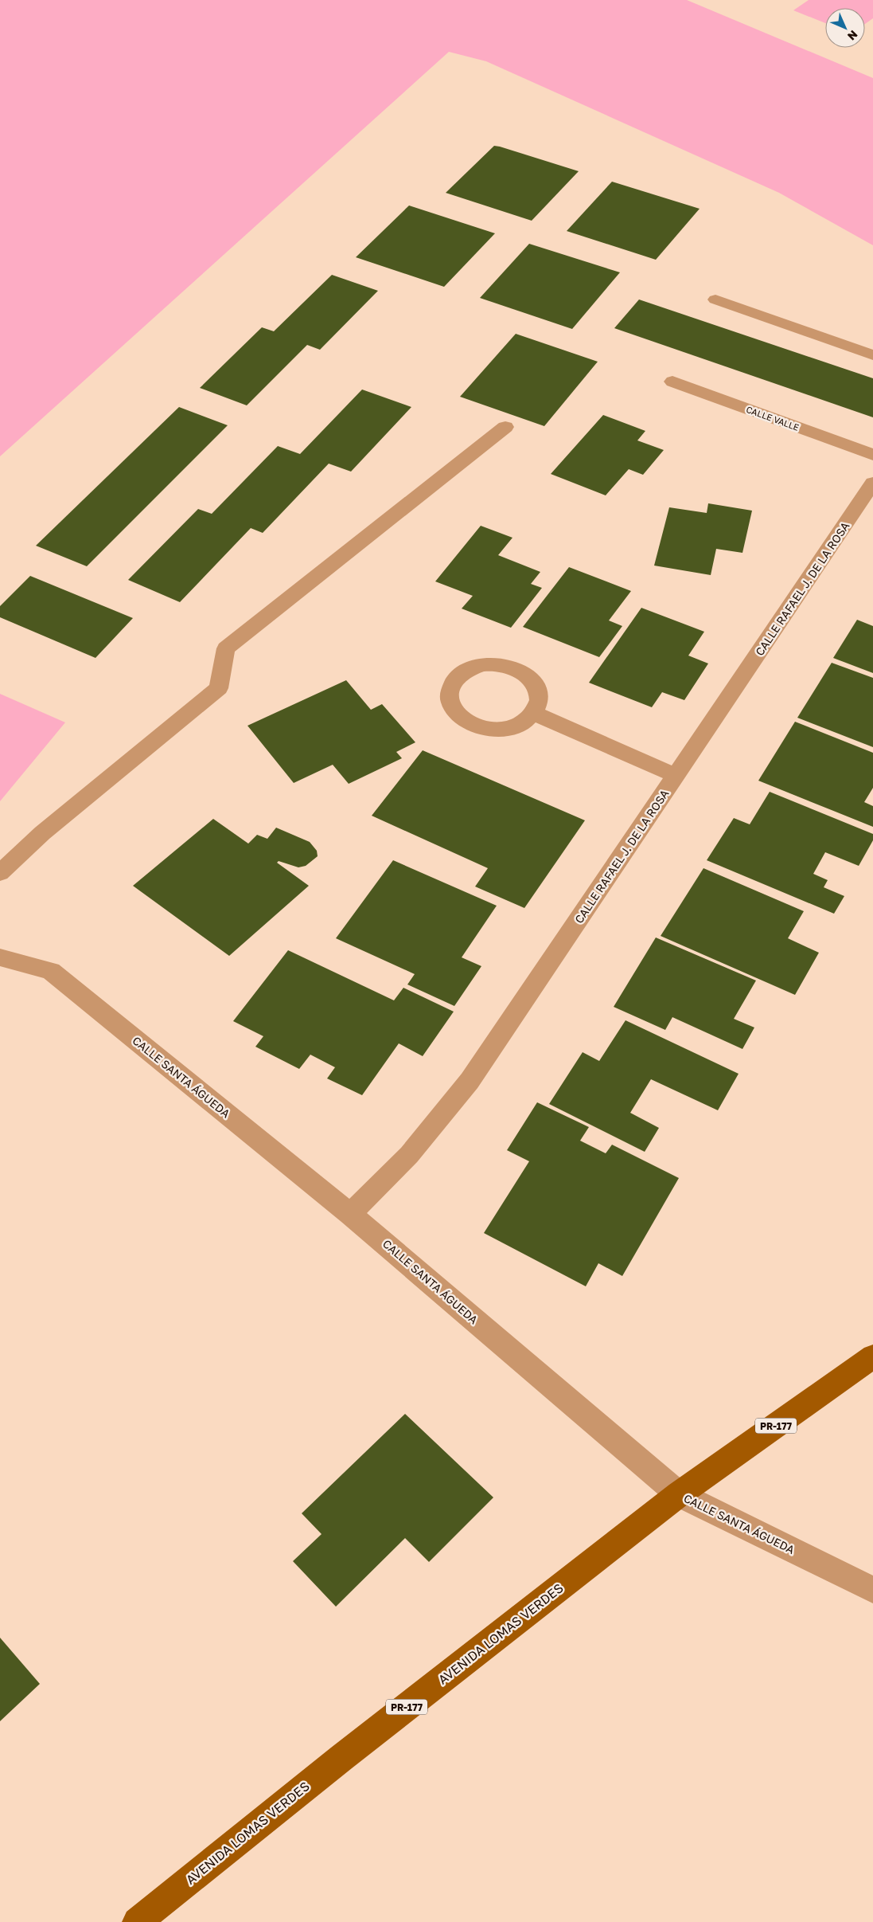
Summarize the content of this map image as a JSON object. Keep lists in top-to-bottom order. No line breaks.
{"streets":{"main road":["PR-177","AVENIDA LOMAS VERDES"],"street":["CALLE VALLE","CALLE RAFAEL J. DE LA ROSA","CALLE SANTA ÁGUEDA"]},"crossings":[["CALLE RAFAEL J. DE LA ROSA","CALLE SANTA ÁGUEDA"],["CALLE SANTA ÁGUEDA","AVENIDA LOMAS VERDES"]],"north":"bottom right"}
